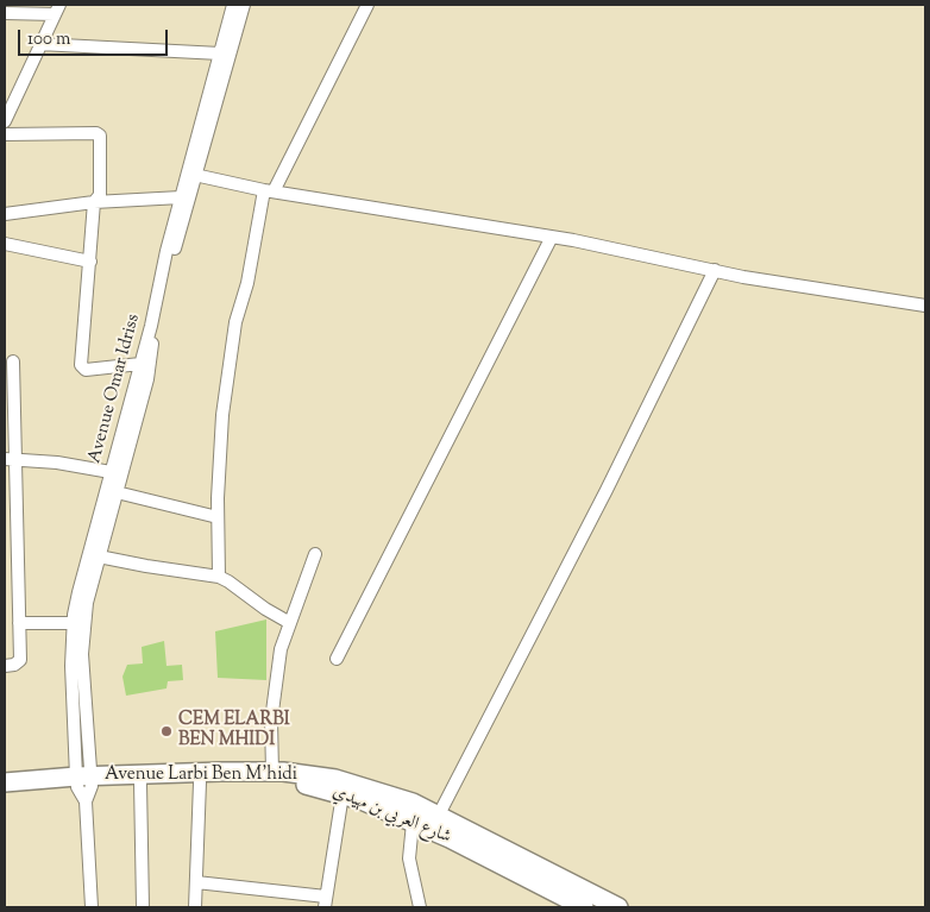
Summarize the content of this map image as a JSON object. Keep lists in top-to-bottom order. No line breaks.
{"streets":{"main road":["Avenue Larbi Ben M'hidi","شارع العربي بن مهيدي"],"street":["Avenue Omar Idriss"]},"crossings":[["Avenue Omar Idriss","Avenue Larbi Ben M'hidi"],["Avenue Omar Idriss","شارع العربي بن مهيدي"],["Avenue Larbi Ben M'hidi","شارع العربي بن مهيدي"]],"places":["CEM ELARBI BEN MHIDI"],"scale_bar":"100 m"}
